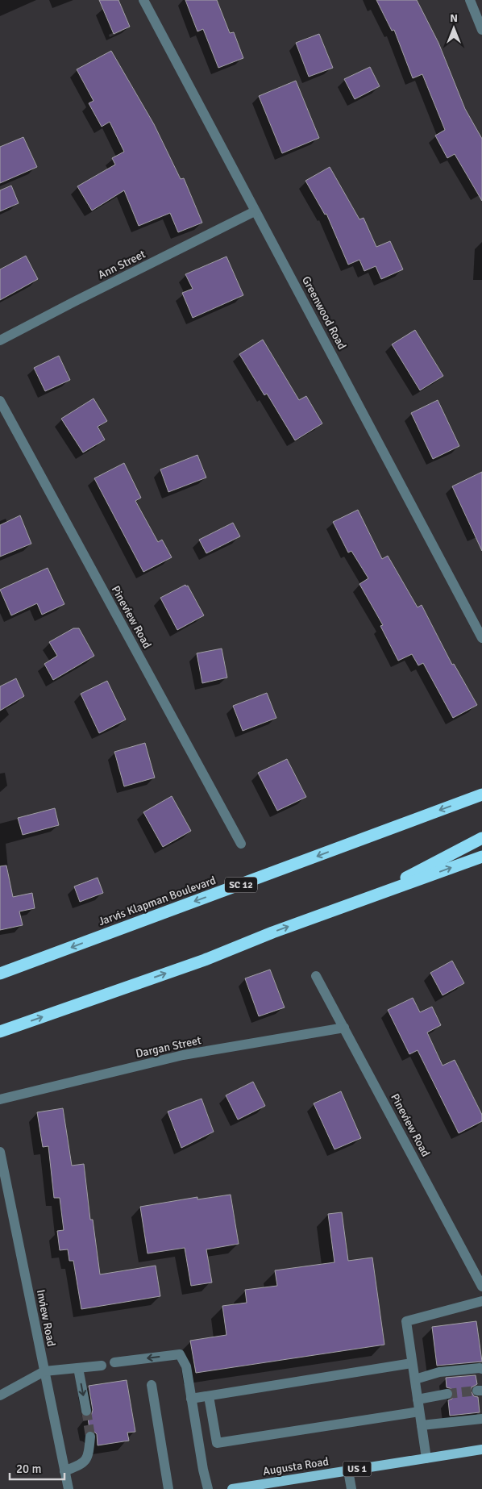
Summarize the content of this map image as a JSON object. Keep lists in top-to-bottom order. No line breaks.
{"streets":{"highway":["SC 12","Jarvis Klapman Boulevard"],"main road":["Augusta Road","US 1"],"street":["Ann Street","Greenwood Road","Pineview Road","Dargan Street","Inview Road"]},"crossings":[["Ann Street","Greenwood Road"],["Pineview Road","Dargan Street"]],"scale_bar":"20 m","north":"top"}
